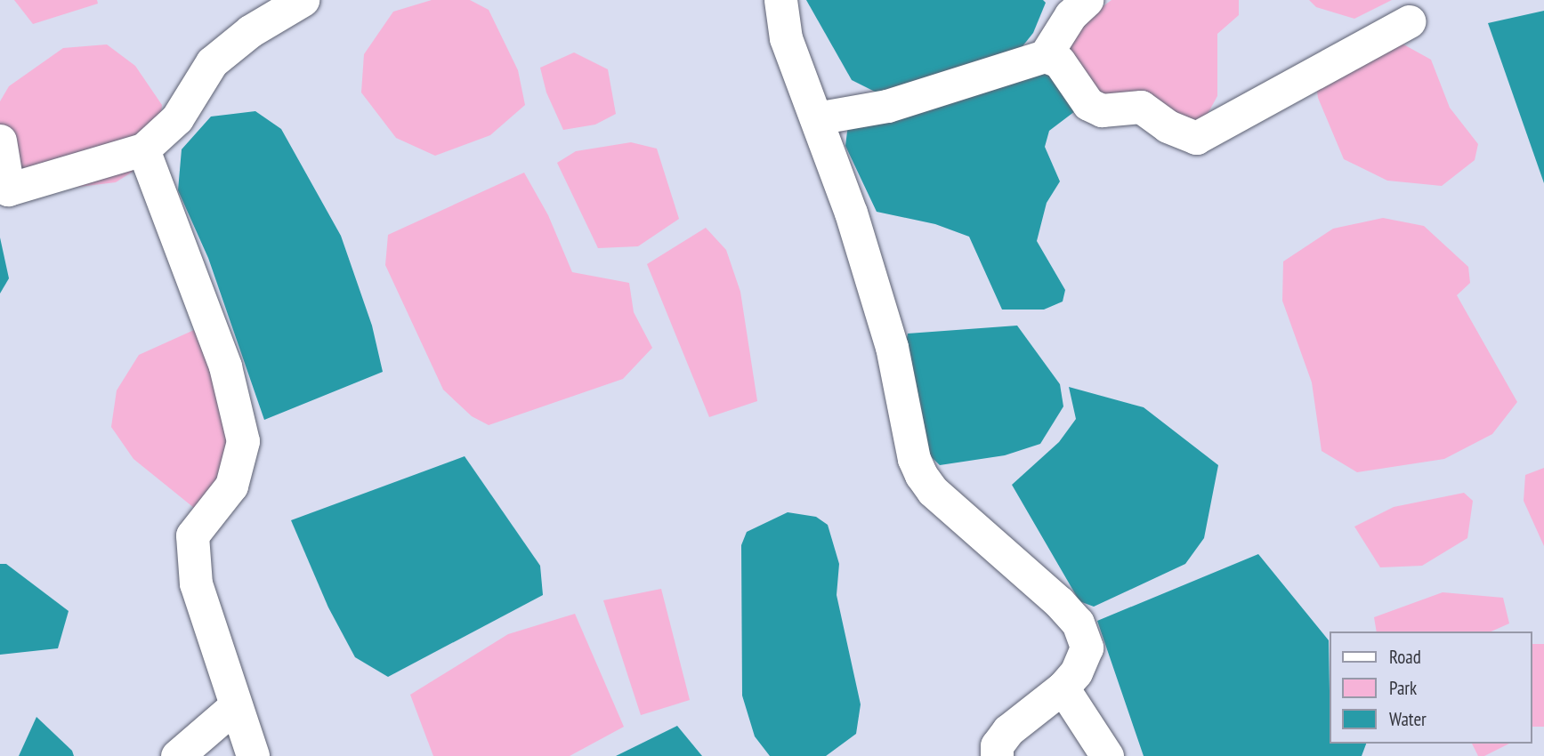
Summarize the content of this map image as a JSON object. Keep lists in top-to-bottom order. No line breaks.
{"legend":["Road","Park","Water"]}
